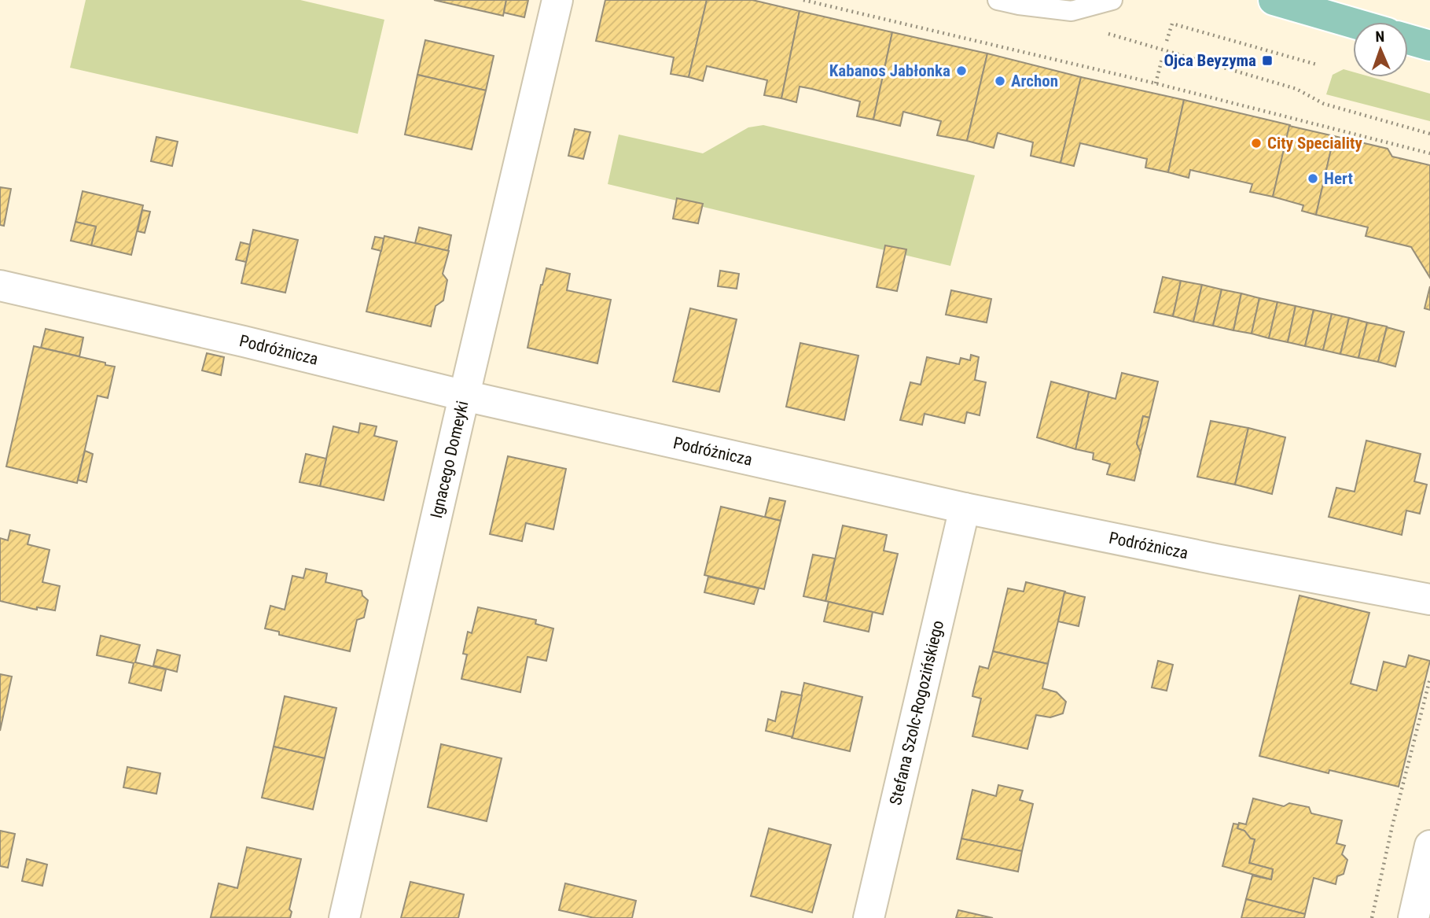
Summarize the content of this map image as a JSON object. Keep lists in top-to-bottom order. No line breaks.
{"streets":{"street":["Podróżnicza","Ignacego Domeyki","Stefana Szolc-Rogozińskiego"]},"crossings":[["Podróżnicza","Ignacego Domeyki"],["Podróżnicza","Stefana Szolc-Rogozińskiego"]],"places":{"transit":["Ojca Beyzyma"],"other":["Kabanos Jabłonka","Archon","City Speciality","Hert"]},"north":"top"}
